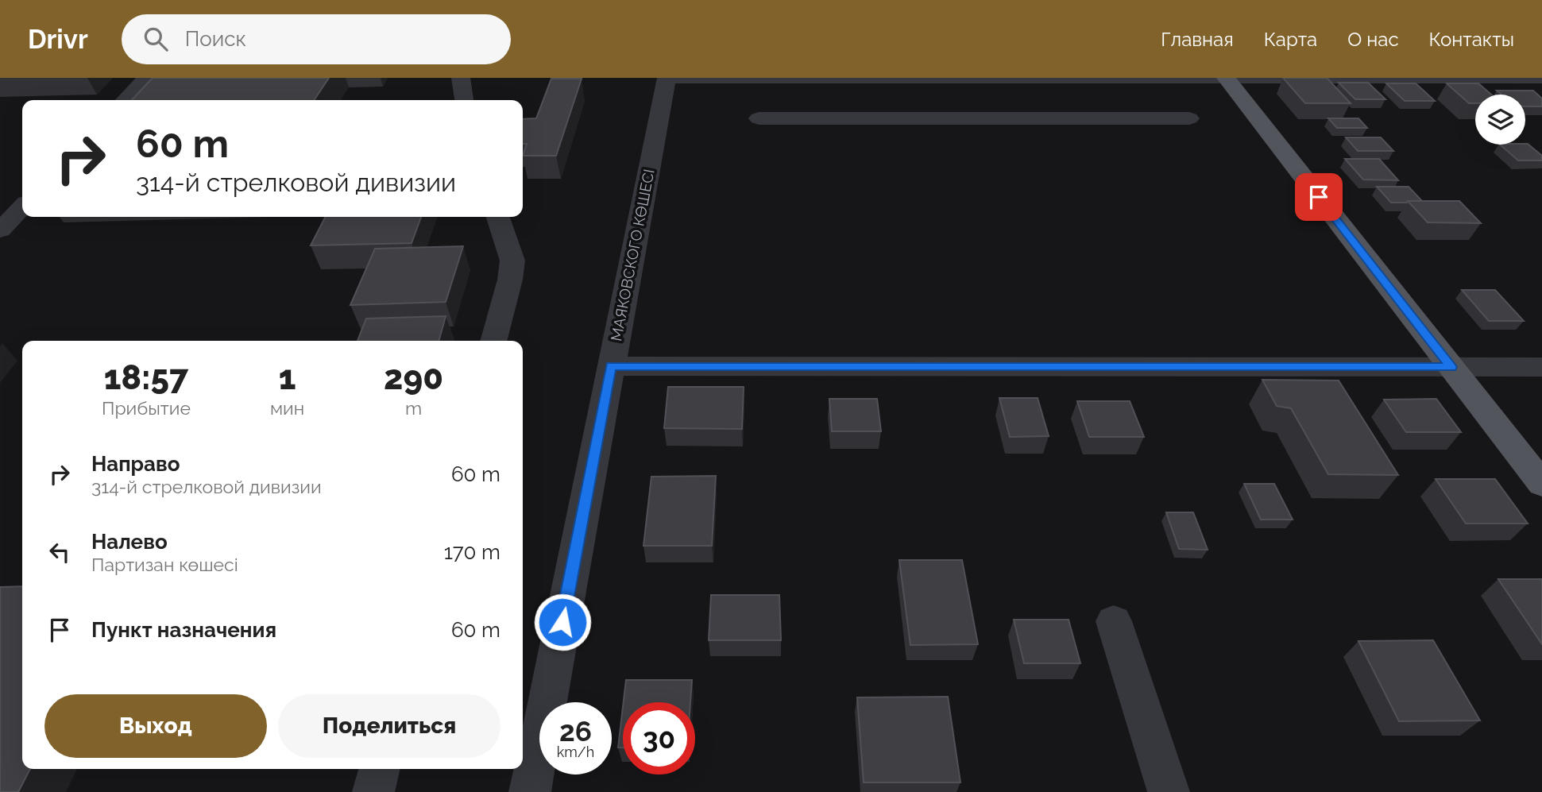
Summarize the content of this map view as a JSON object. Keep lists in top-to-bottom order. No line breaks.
{"streets":{"street":["МАЯКОВСКОГО КӨШЕСІ"]},"page":{"header":"Drivr","search":"Поиск","nav":["Главная","Карта","О нас","Контакты"],"turn":["60 m","314-й стрелковой дивизии"],"eta":["18:57","Прибытие","1","мин","290","m"],"list":[{"name":"Направо","note":"314-й стрелковой дивизии","value":"60 m"},{"name":"Налево","note":"Партизан көшесі","value":"170 m"},{"name":"Пункт назначения","value":"60 m"}],"buttons":["Выход","Поделиться"],"speed":"26 km/h","limit":"30"}}
